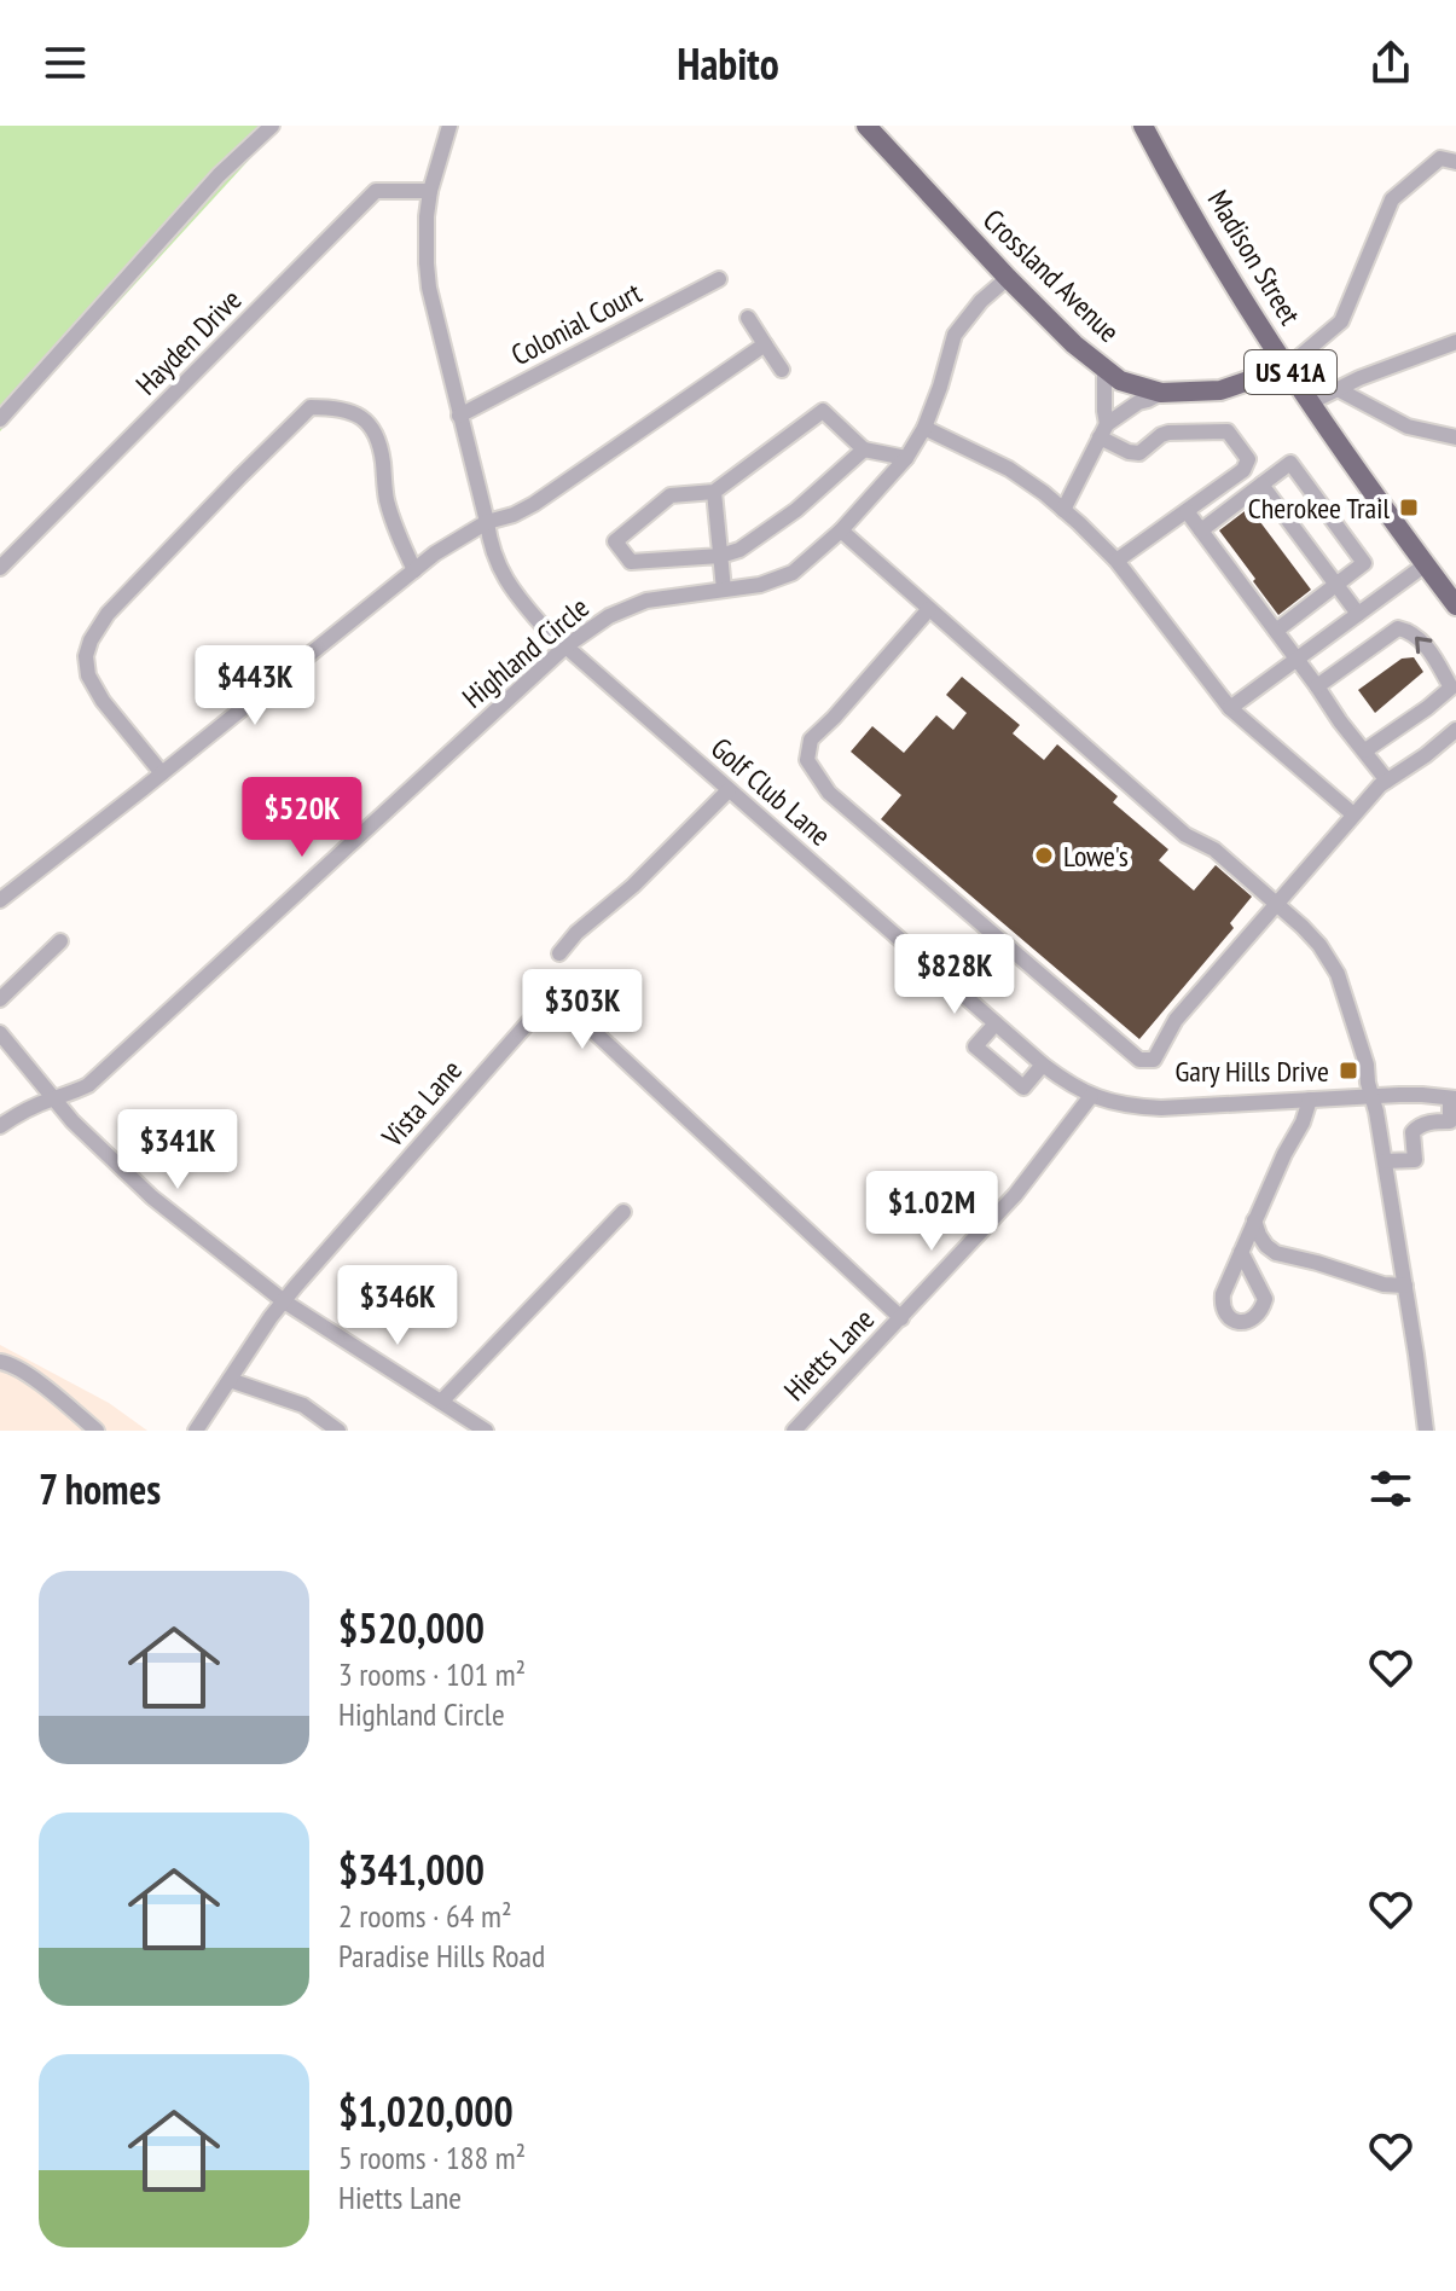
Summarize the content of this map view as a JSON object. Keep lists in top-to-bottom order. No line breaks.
{"streets":{"main road":["Madison Street","Crossland Avenue","US 41A"],"street":["Colonial Court","Hayden Drive","Highland Circle","Golf Club Lane","Vista Lane","Hietts Lane"]},"crossings":[["Madison Street","Crossland Avenue"],["Crossland Avenue","Highland Circle"],["Colonial Court","Golf Club Lane"],["Hayden Drive","Golf Club Lane"],["Highland Circle","Golf Club Lane"],["Golf Club Lane","Hietts Lane"],["Vista Lane","Hietts Lane"]],"places":{"transit":["Cherokee Trail","Gary Hills Drive"],"other":["Lowe's"]},"page":{"header":"Habito","price":["$443K","$520K","$828K","$303K","$341K","$1.02M","$346K"],"heading":"7 homes","list":[{"name":"$520,000","note":"3 rooms · 101 m² · Highland Circle"},{"name":"$341,000","note":"2 rooms · 64 m² · Paradise Hills Road"},{"name":"$1,020,000","note":"5 rooms · 188 m² · Hietts Lane"}]}}
